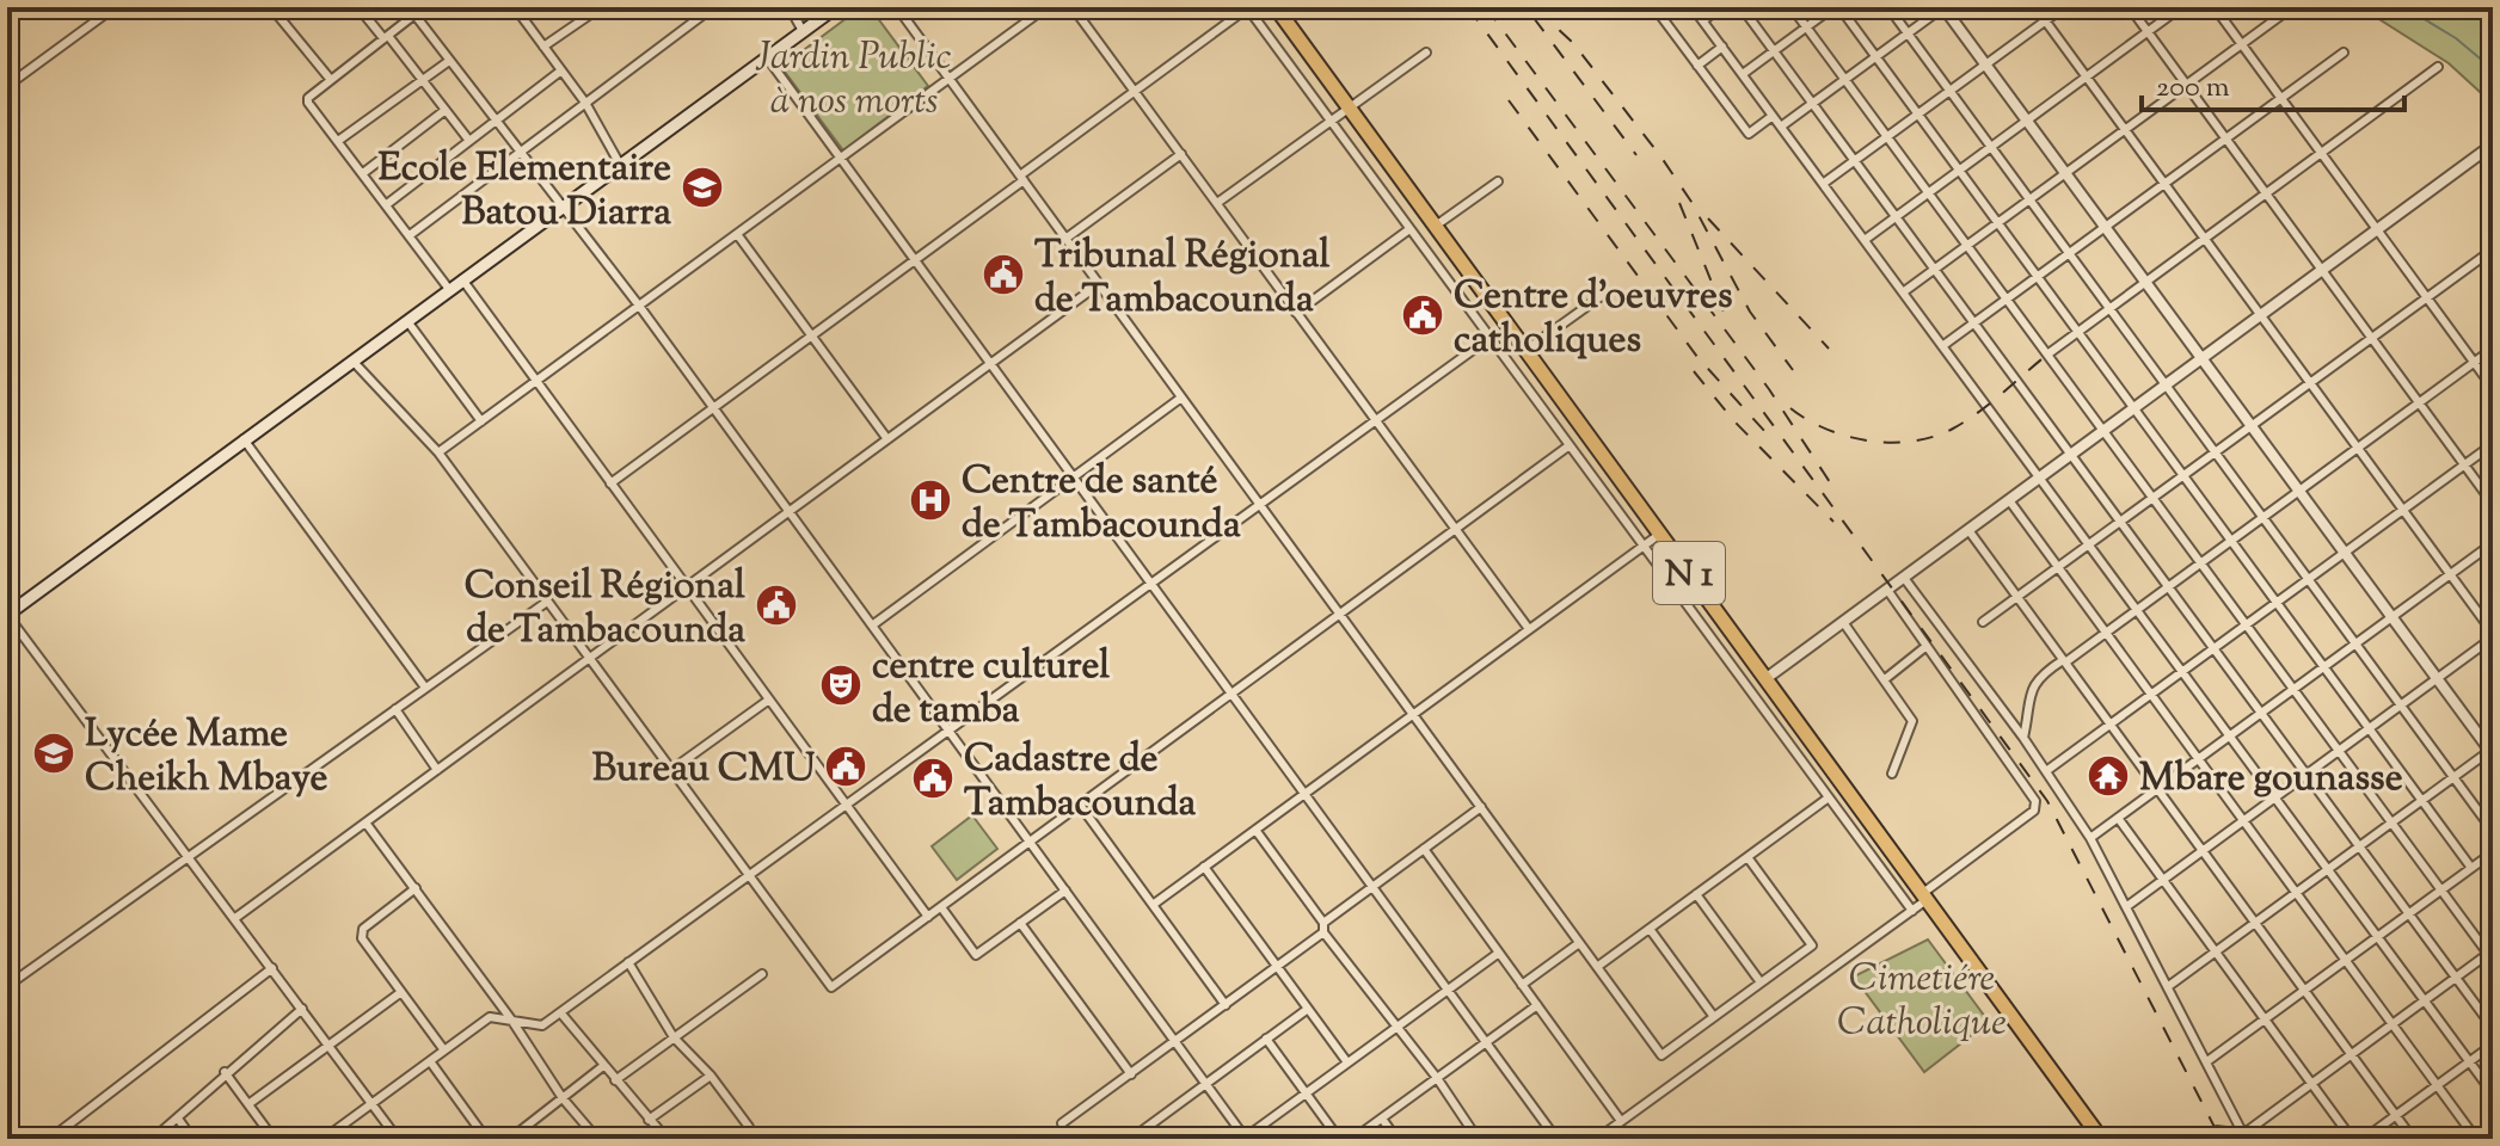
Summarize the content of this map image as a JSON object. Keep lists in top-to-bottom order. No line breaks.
{"streets":{"highway":["N 1"]},"parks":["Jardin Public à nos morts","Cimetiére Catholique"],"places":{"school or university":["Ecole Elementaire Batou Diarra","Lycée Mame Cheikh Mbaye"],"public building":["Tribunal Régional de Tambacounda","Centre d'oeuvres catholiques","Conseil Régional de Tambacounda","Bureau CMU","Cadastre de Tambacounda"],"hospital":["Centre de santé de Tambacounda"],"theatre":["centre culturel de tamba"],"temple":["Mbare gounasse"]},"scale_bar":"200 m"}
